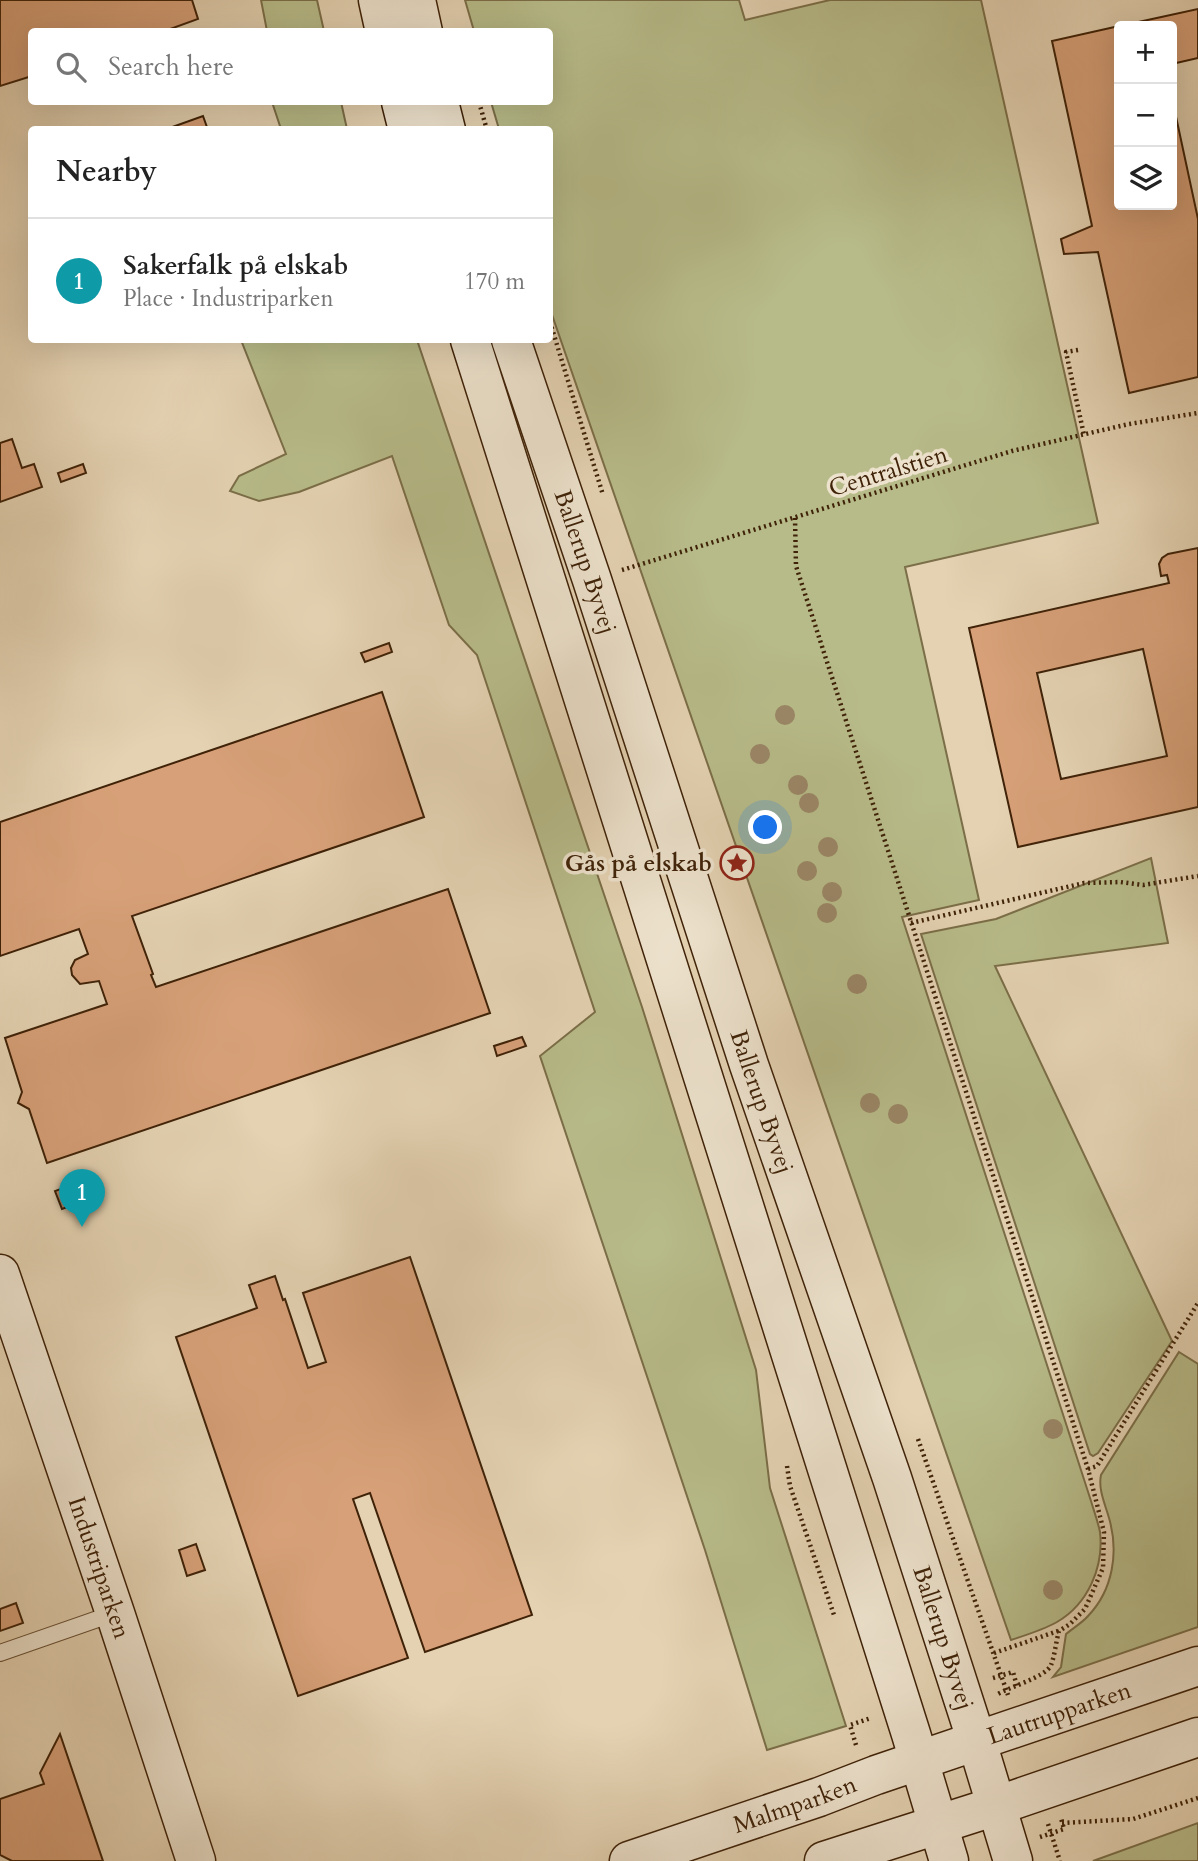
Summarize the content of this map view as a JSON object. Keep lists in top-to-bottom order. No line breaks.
{"streets":{"main road":["Ballerup Byvej","Industriparken","Lautrupparken","Malmparken"],"path":["Centralstien"]},"crossings":[["Centralstien","Ballerup Byvej"],["Ballerup Byvej","Lautrupparken"],["Ballerup Byvej","Malmparken"],["Lautrupparken","Malmparken"]],"places":{"place":["Gås på elskab"]},"page":{"map_buttons":["+","−"],"search":"Search here","heading":"Nearby","list":[{"mark":"1","name":"Sakerfalk på elskab","note":"Place · Industriparken","value":"170 m"}],"pins":"1"}}
